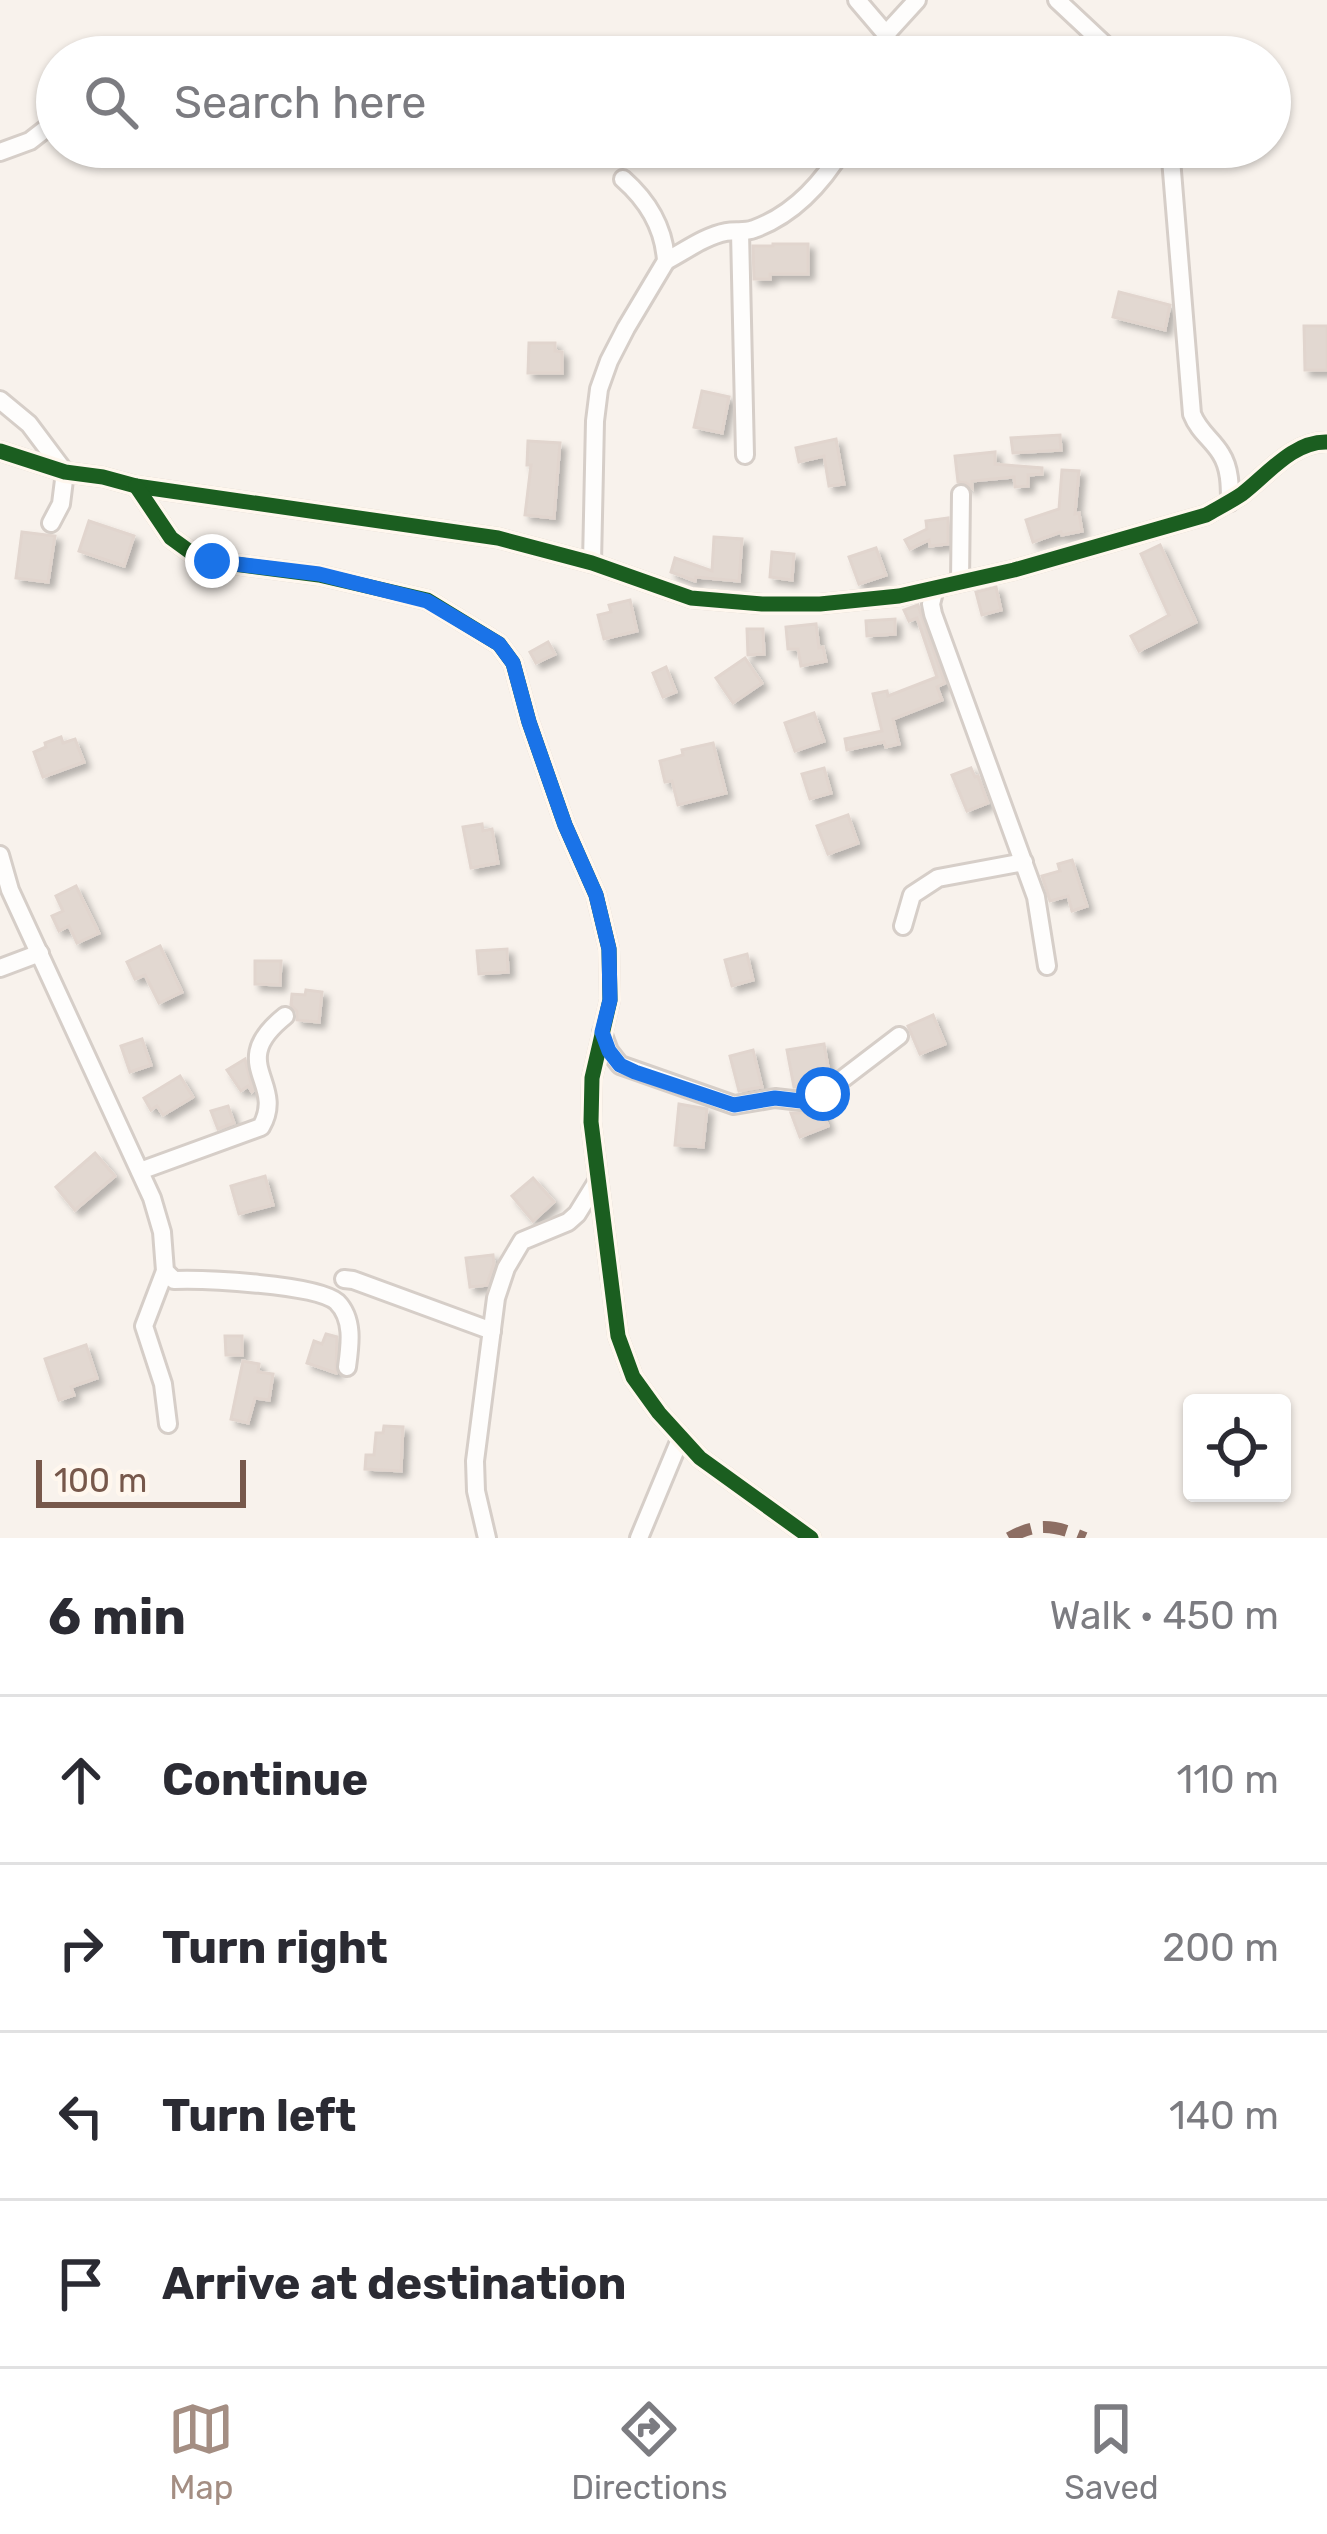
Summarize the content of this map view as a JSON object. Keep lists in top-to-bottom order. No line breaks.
{"scale_bar":"100 m","page":{"search":"Search here","scale":"100 m","heading":["6 min","Walk · 450 m"],"list":[["Continue","110 m"],["Turn right","200 m"],["Turn left","140 m"],"Arrive at destination"],"nav":["Map","Directions","Saved"]}}
